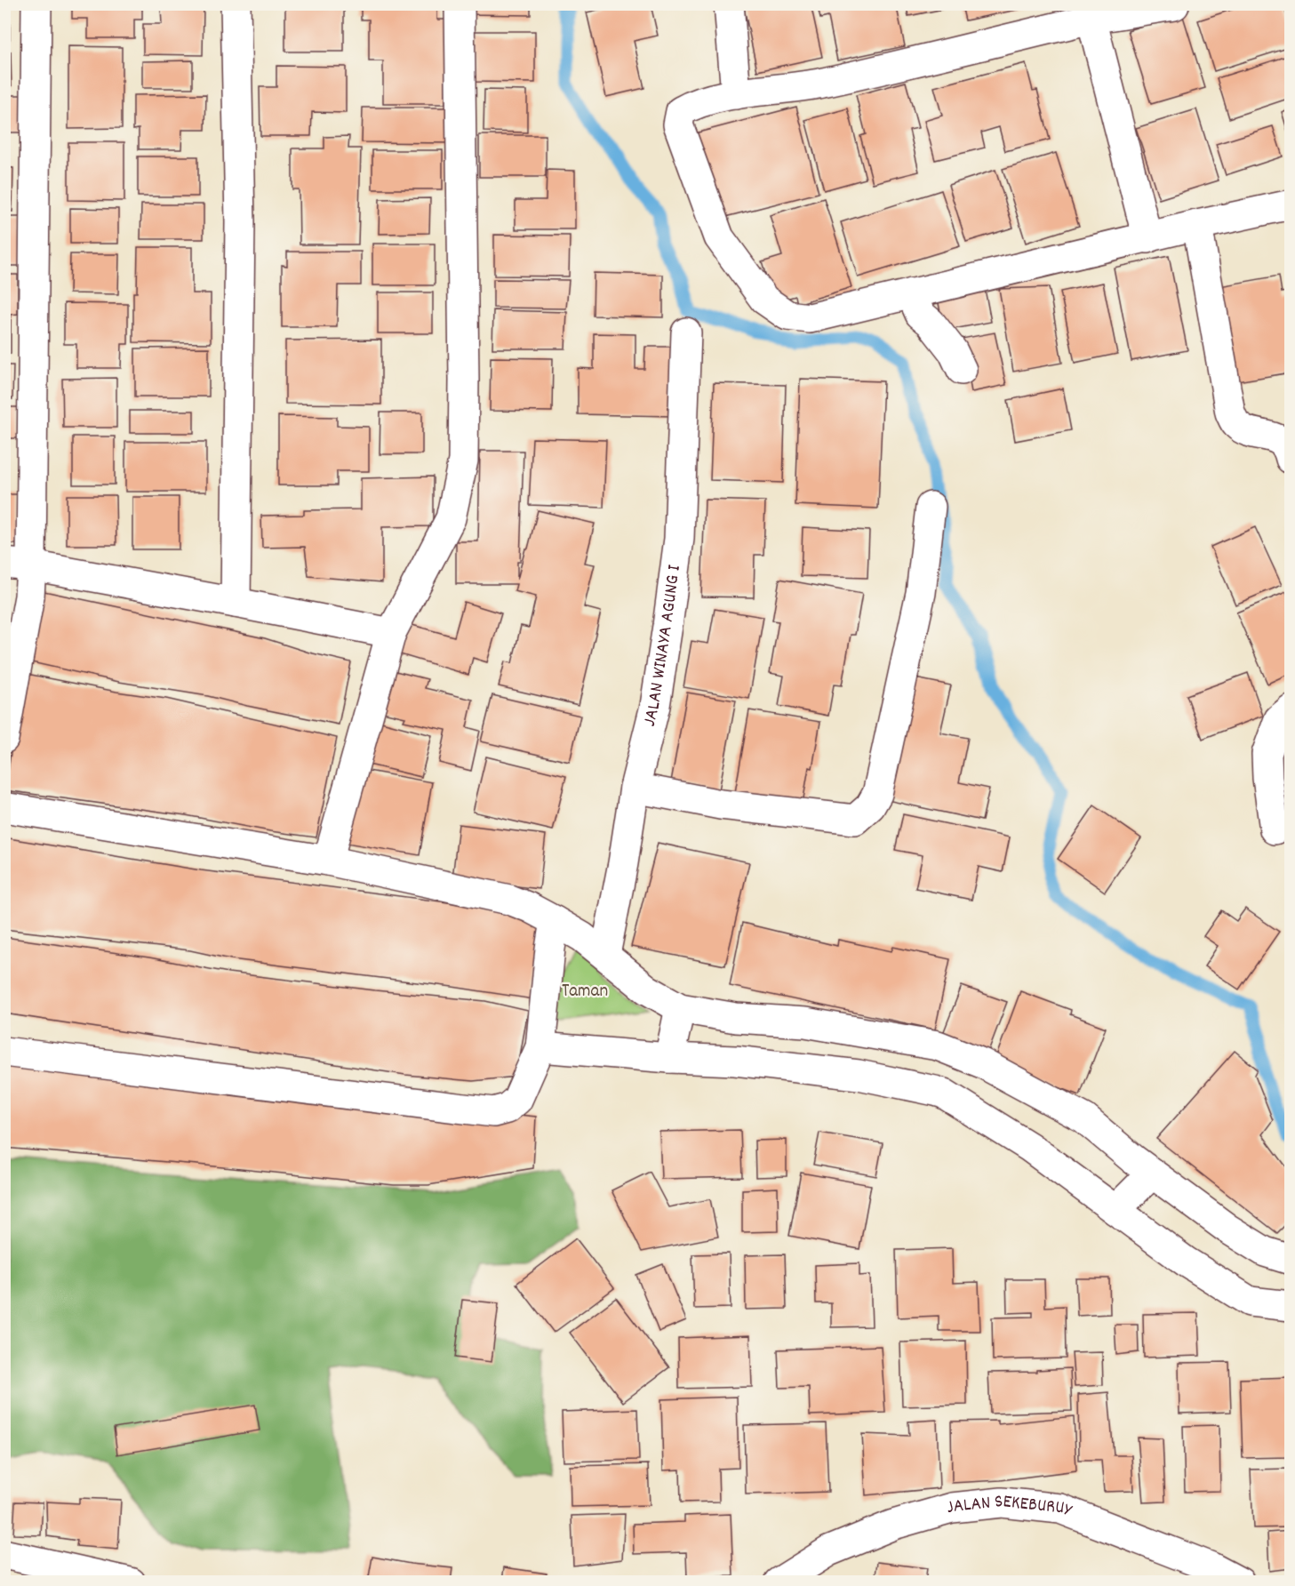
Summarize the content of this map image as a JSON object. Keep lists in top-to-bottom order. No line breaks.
{"streets":{"street":["JALAN WINAYA AGUNG I","JALAN SEKEBURUY"]},"parks":["Taman"]}
